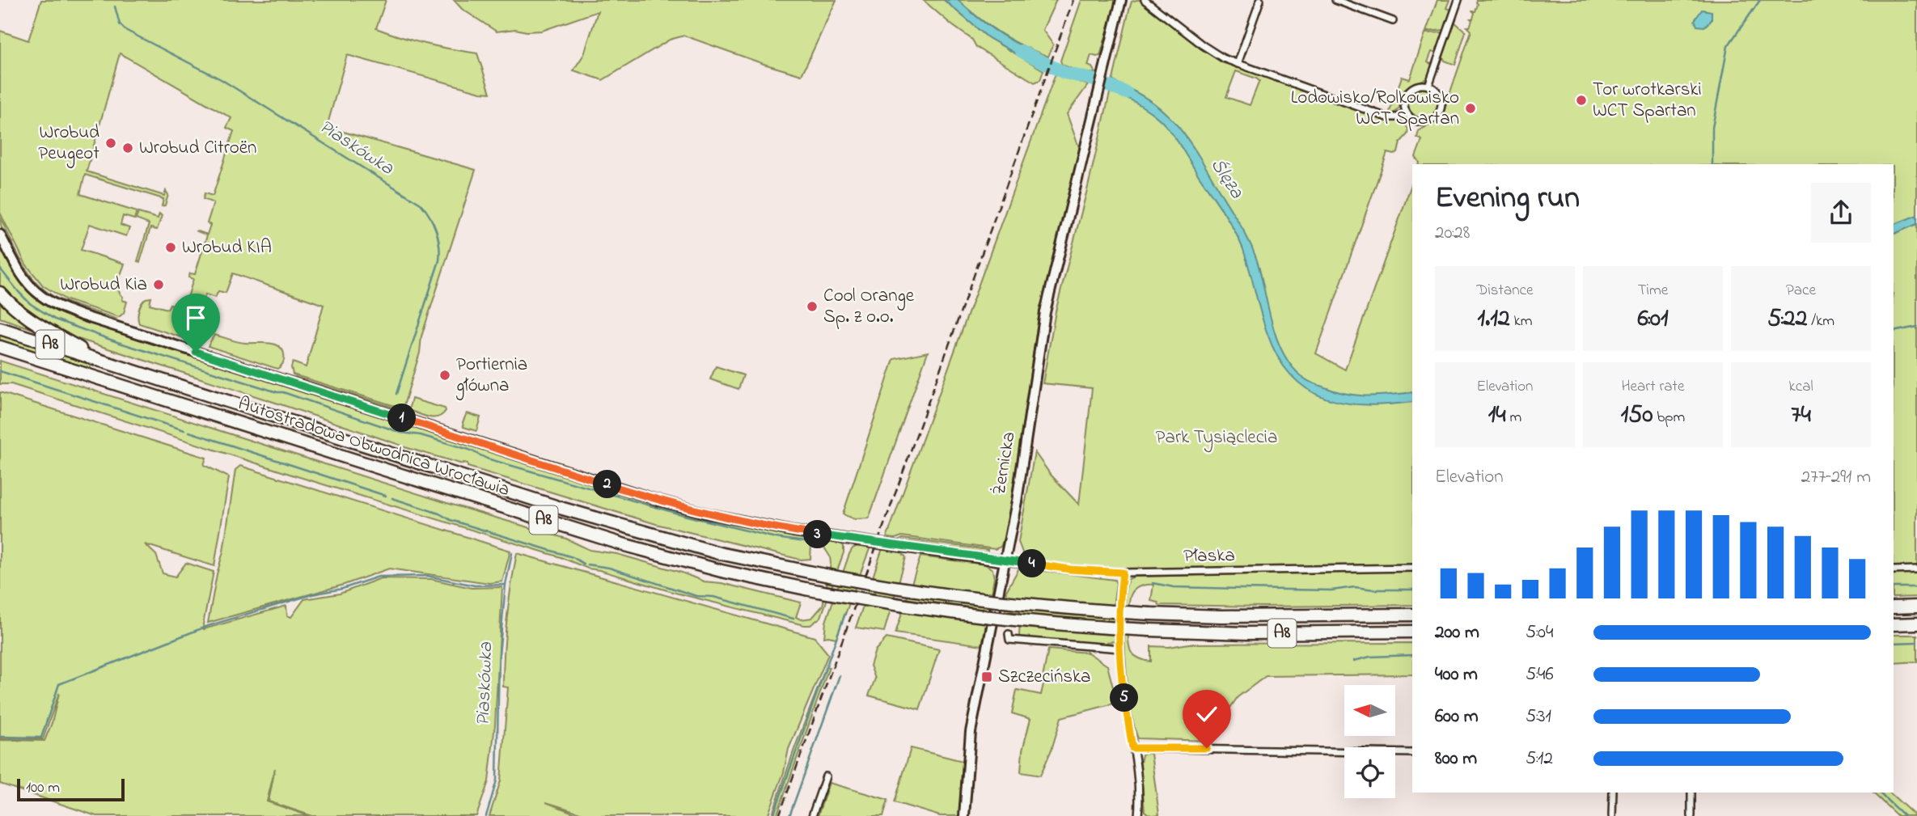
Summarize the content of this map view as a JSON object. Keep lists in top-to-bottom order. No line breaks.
{"streets":{"highway":["A8","Autostradowa Obwodnica Wrocławia"],"street":["Żernicka","Płaska"]},"crossings":[["Żernicka","Płaska"]],"water":["Piaskówka","Ślęza"],"parks":["Park Tysiąclecia"],"places":{"other":["Tor wrotkarski WCT Spartan","Lodowisko/Rolkowisko WCT Spartan","Wrobud Peugeot","Wrobud Citroën","Wrobud KIA","Wrobud Kia","Cool Orange Sp. z o.o.","Portiernia główna"],"transit":["Szczecińska"]},"scale_bar":"100 m","north":"left","page":{"heading":["Evening run","20:28"],"stats":[["Distance","1.12 km"],["Time","6:01"],["Pace","5:22 /km"],["Elevation","14 m"],["Heart rate","150 bpm"],["kcal","74"]],"pins":["1","2","3","4","5"],"chart":["Elevation","277–291 m"],"list":[{"name":"200 m","note":"5:04"},{"name":"400 m","note":"5:46"},{"name":"600 m","note":"5:31"},{"name":"800 m","note":"5:12"}],"scale":"100 m"}}
